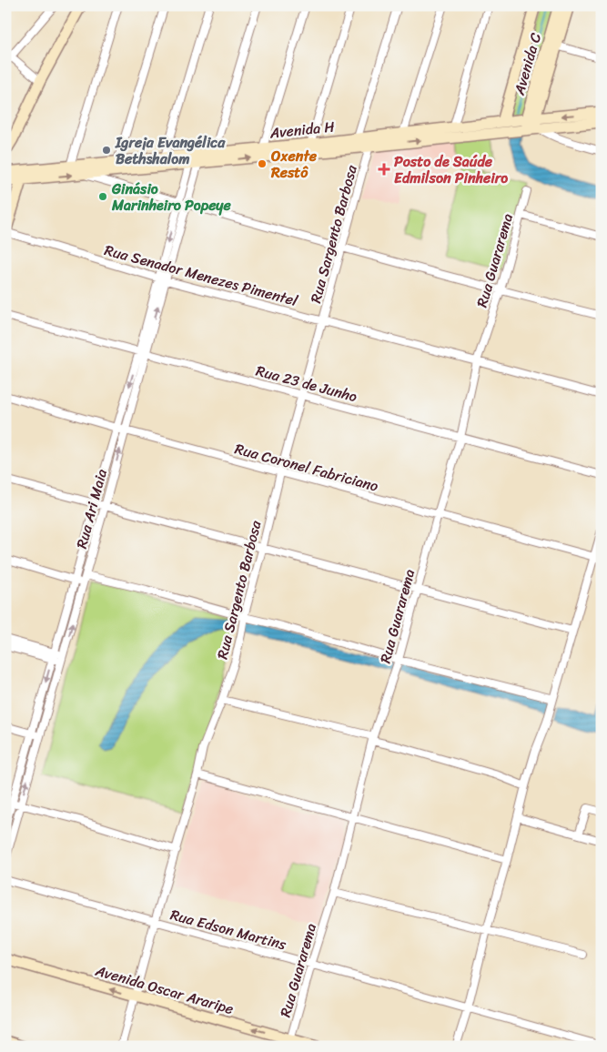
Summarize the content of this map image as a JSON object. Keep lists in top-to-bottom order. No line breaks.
{"streets":{"street":["Avenida C","Avenida H","Rua Sargento Barbosa","Rua Guararema","Rua Senador Menezes Pimentel","Rua 23 de Junho","Rua Coronel Fabriciano","Rua Ari Maia","Rua Edson Martins","Avenida Oscar Araripe"]},"crossings":[["Avenida C","Avenida H"],["Avenida H","Rua Sargento Barbosa"],["Avenida H","Rua Ari Maia"],["Rua Sargento Barbosa","Rua Senador Menezes Pimentel"],["Rua Sargento Barbosa","Rua 23 de Junho"],["Rua Sargento Barbosa","Rua Coronel Fabriciano"],["Rua Sargento Barbosa","Rua Edson Martins"],["Rua Sargento Barbosa","Avenida Oscar Araripe"],["Rua Guararema","Rua Senador Menezes Pimentel"],["Rua Guararema","Rua 23 de Junho"],["Rua Guararema","Rua Coronel Fabriciano"],["Rua Guararema","Rua Edson Martins"],["Rua Guararema","Avenida Oscar Araripe"],["Rua Senador Menezes Pimentel","Rua Ari Maia"],["Rua 23 de Junho","Rua Ari Maia"],["Rua Coronel Fabriciano","Rua Ari Maia"]],"one_way":["Avenida Oscar Araripe"],"places":{"other":["Igreja Evangélica Bethshalom","Oxente Restô","Ginásio Marinheiro Popeye"],"health":["Posto de Saúde Edmilson Pinheiro"]}}
